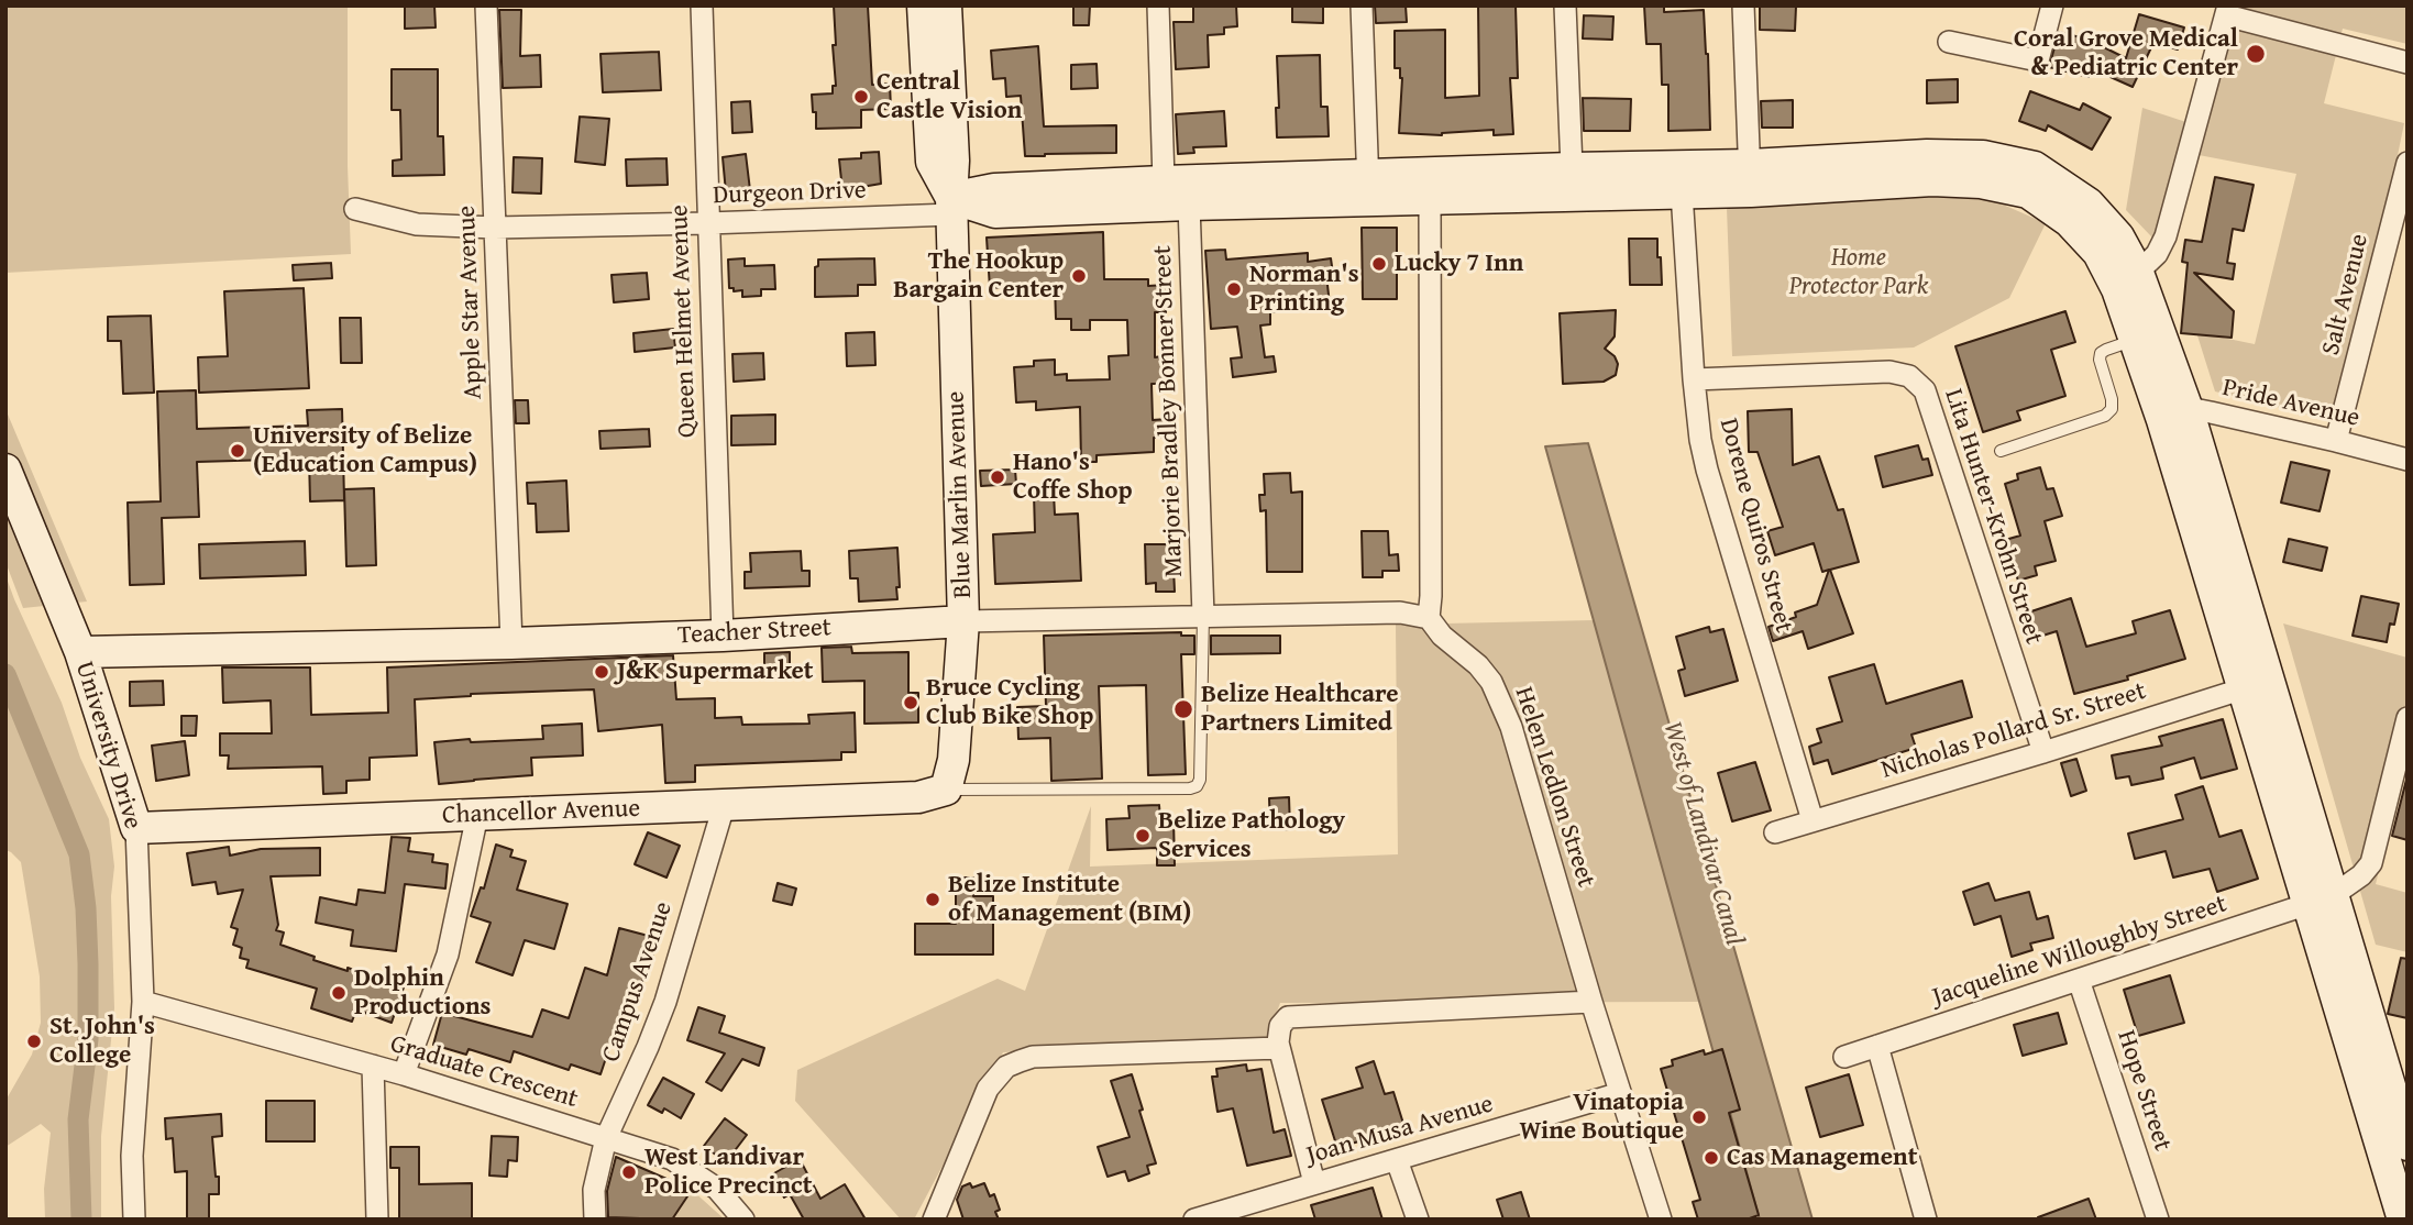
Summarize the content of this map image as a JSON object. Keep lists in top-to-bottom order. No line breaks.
{"streets":{"street":["Durgeon Drive","Salt Avenue","Apple Star Avenue","Queen Helmet Avenue","Pride Avenue","Marjorie Bradley Bonner Street","Blue Marlin Avenue","Lita Hunter-Krohn Street","Dorene Quiros Street","Teacher Street","Nicholas Pollard Sr. Street","University Drive","Helen Ledlon Street","Chancellor Avenue","Jacqueline Willoughby Street","Campus Avenue","Graduate Crescent","Hope Street","Joan Musa Avenue"]},"crossings":[["Durgeon Drive","Apple Star Avenue"],["Durgeon Drive","Queen Helmet Avenue"],["Durgeon Drive","Blue Marlin Avenue"],["Salt Avenue","Pride Avenue"],["Apple Star Avenue","Teacher Street"],["Queen Helmet Avenue","Teacher Street"],["Marjorie Bradley Bonner Street","Teacher Street"],["Blue Marlin Avenue","Teacher Street"],["Blue Marlin Avenue","Chancellor Avenue"],["Lita Hunter-Krohn Street","Dorene Quiros Street"],["Lita Hunter-Krohn Street","Nicholas Pollard Sr. Street"],["Dorene Quiros Street","Nicholas Pollard Sr. Street"],["Teacher Street","University Drive"],["Teacher Street","Helen Ledlon Street"],["University Drive","Chancellor Avenue"],["University Drive","Graduate Crescent"],["Helen Ledlon Street","Joan Musa Avenue"],["Chancellor Avenue","Campus Avenue"],["Jacqueline Willoughby Street","Hope Street"],["Campus Avenue","Graduate Crescent"]],"water":["West of Landivar Canal"],"parks":["Home Protector Park"],"places":["Coral Grove Medical & Pediatric Center","Central Castle Vision","Lucky 7 Inn","The Hookup Bargain Center","Norman's Printing","University of Belize (Education Campus)","Hano's Coffe Shop","J&K Supermarket","Bruce Cycling Club Bike Shop","Belize Healthcare Partners Limited","Belize Pathology Services","Belize Institute of Management (BIM)","Dolphin Productions","St. John's College","Vinatopia Wine Boutique","Cas Management","West Landivar Police Precinct"]}
